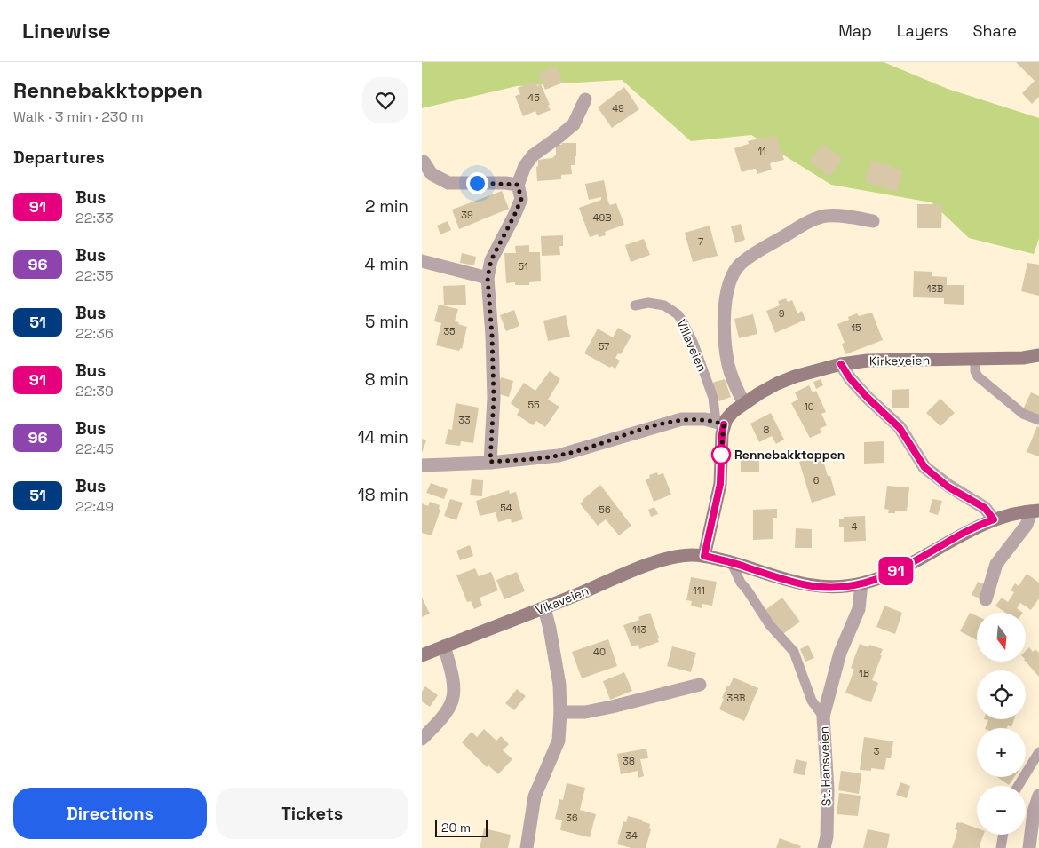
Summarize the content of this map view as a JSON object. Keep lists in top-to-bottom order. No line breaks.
{"streets":{"main road":["Kirkeveien","Vikaveien"],"street":["St. Hansveien"],"lane":["Villaveien"]},"crossings":[["Villaveien","Kirkeveien"],["Vikaveien","St. Hansveien"]],"places":["Rennebakktoppen"],"lines":["bus line 91"],"house_numbers":["45","49","11","39","49B","7","51","13B","9","15","35","57","55","10","33","8","6","54","56","4","111","113","40","1B","38B","3","38","36","34"],"scale_bar":"20 m","north":"bottom","page":{"header":"Linewise","nav":["Map","Layers","Share"],"heading":[["Rennebakktoppen","Walk · 3 min · 230 m"],"Departures"],"on_map":"91","list":[{"mark":"91","name":"Bus","note":"22:33","value":"2 min"},{"mark":"96","name":"Bus","note":"22:35","value":"4 min"},{"mark":"51","name":"Bus","note":"22:36","value":"5 min"},{"mark":"91","name":"Bus","note":"22:39","value":"8 min"},{"mark":"96","name":"Bus","note":"22:45","value":"14 min"},{"mark":"51","name":"Bus","note":"22:49","value":"18 min"}],"map_buttons":["+","−"],"buttons":["Directions","Tickets"],"scale":"20 m"}}
